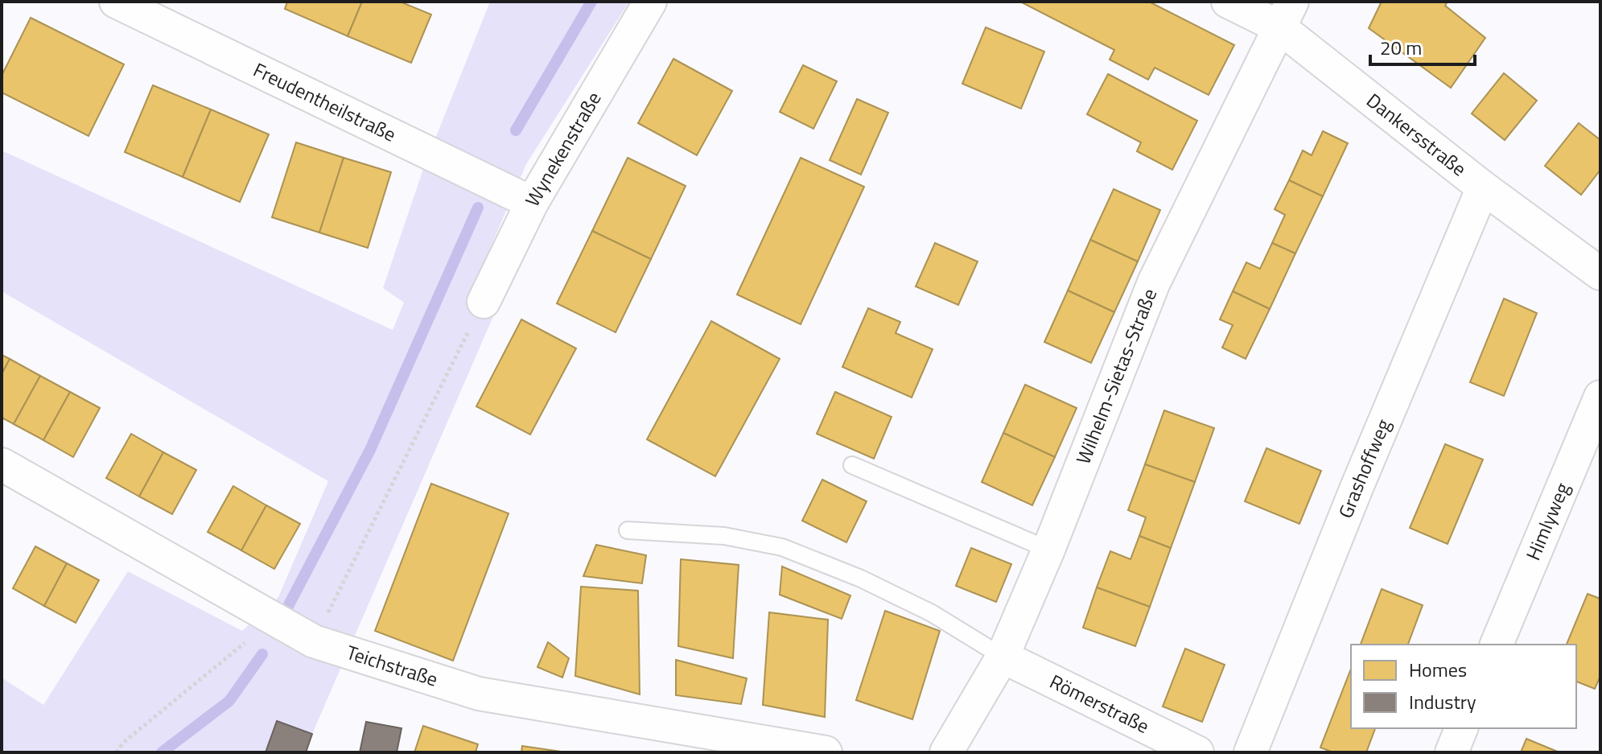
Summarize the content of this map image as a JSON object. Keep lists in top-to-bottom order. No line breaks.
{"streets":{"street":["Freudentheilstraße","Dankersstraße","Wynekenstraße","Wilhelm-Sietas-Straße","Grashoffweg","Himlyweg","Teichstraße","Römerstraße"]},"crossings":[["Freudentheilstraße","Wynekenstraße"],["Dankersstraße","Wilhelm-Sietas-Straße"],["Dankersstraße","Grashoffweg"],["Wilhelm-Sietas-Straße","Römerstraße"]],"legend":["Homes","Industry"],"scale_bar":"20 m"}
